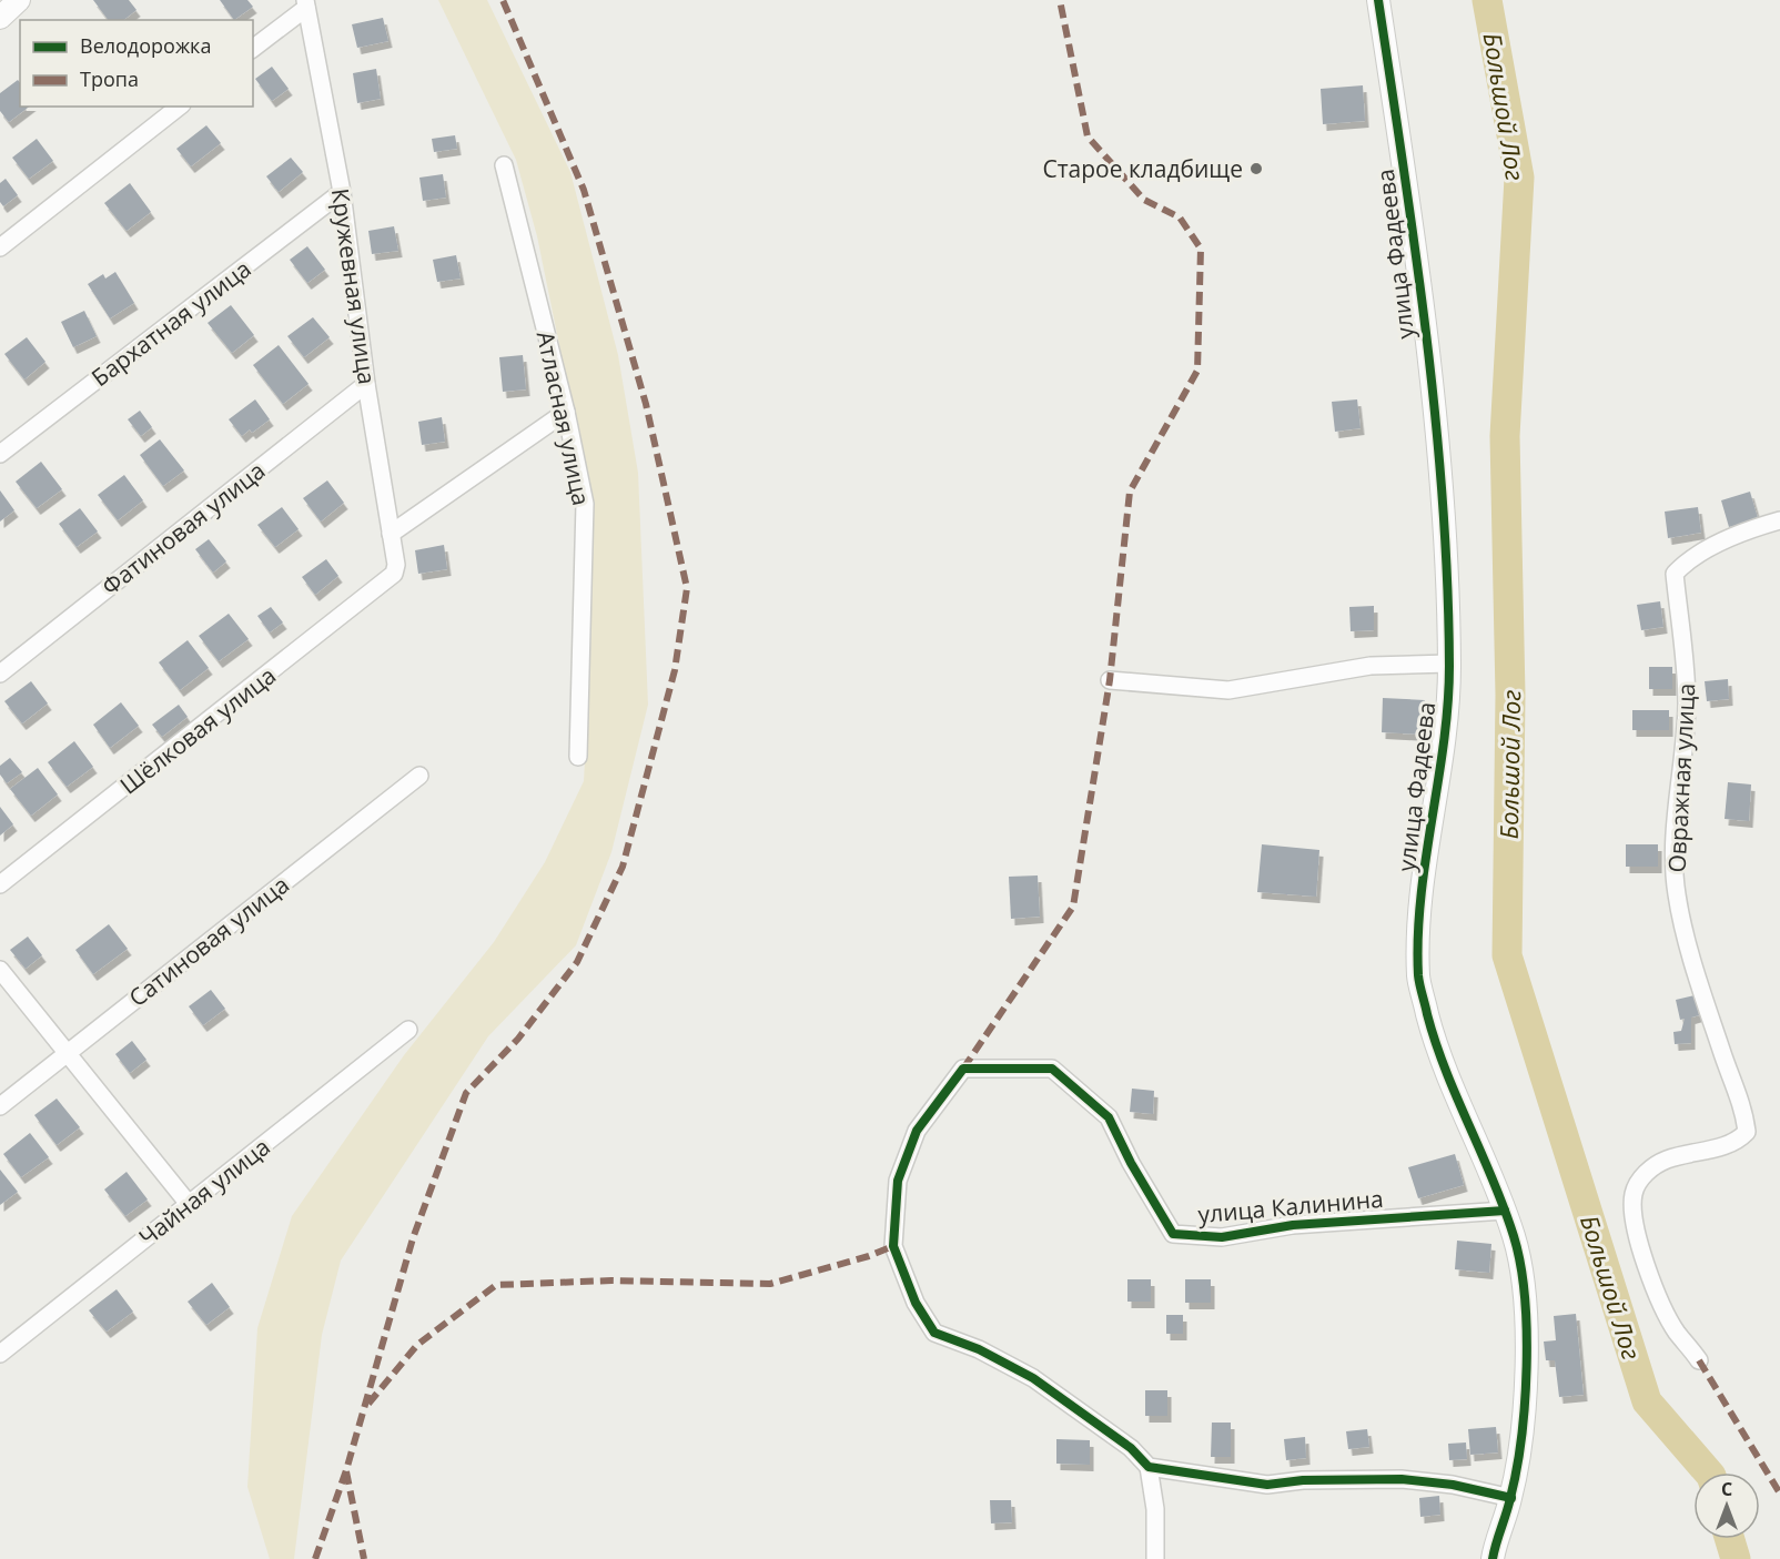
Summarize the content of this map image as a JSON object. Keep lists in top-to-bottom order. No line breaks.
{"streets":{"street":["улица Фадеева","Кружевная улица","Бархатная улица","Атласная улица","Фатиновая улица","Шёлковая улица","Овражная улица","Сатиновая улица","Чайная улица","улица Калинина"]},"crossings":[["улица Фадеева","улица Калинина"],["Кружевная улица","Бархатная улица"],["Кружевная улица","Фатиновая улица"],["Кружевная улица","Шёлковая улица"]],"water":["Большой Лог"],"places":["Старое кладбище"],"legend":["Велодорожка","Тропа"],"north":"top"}
